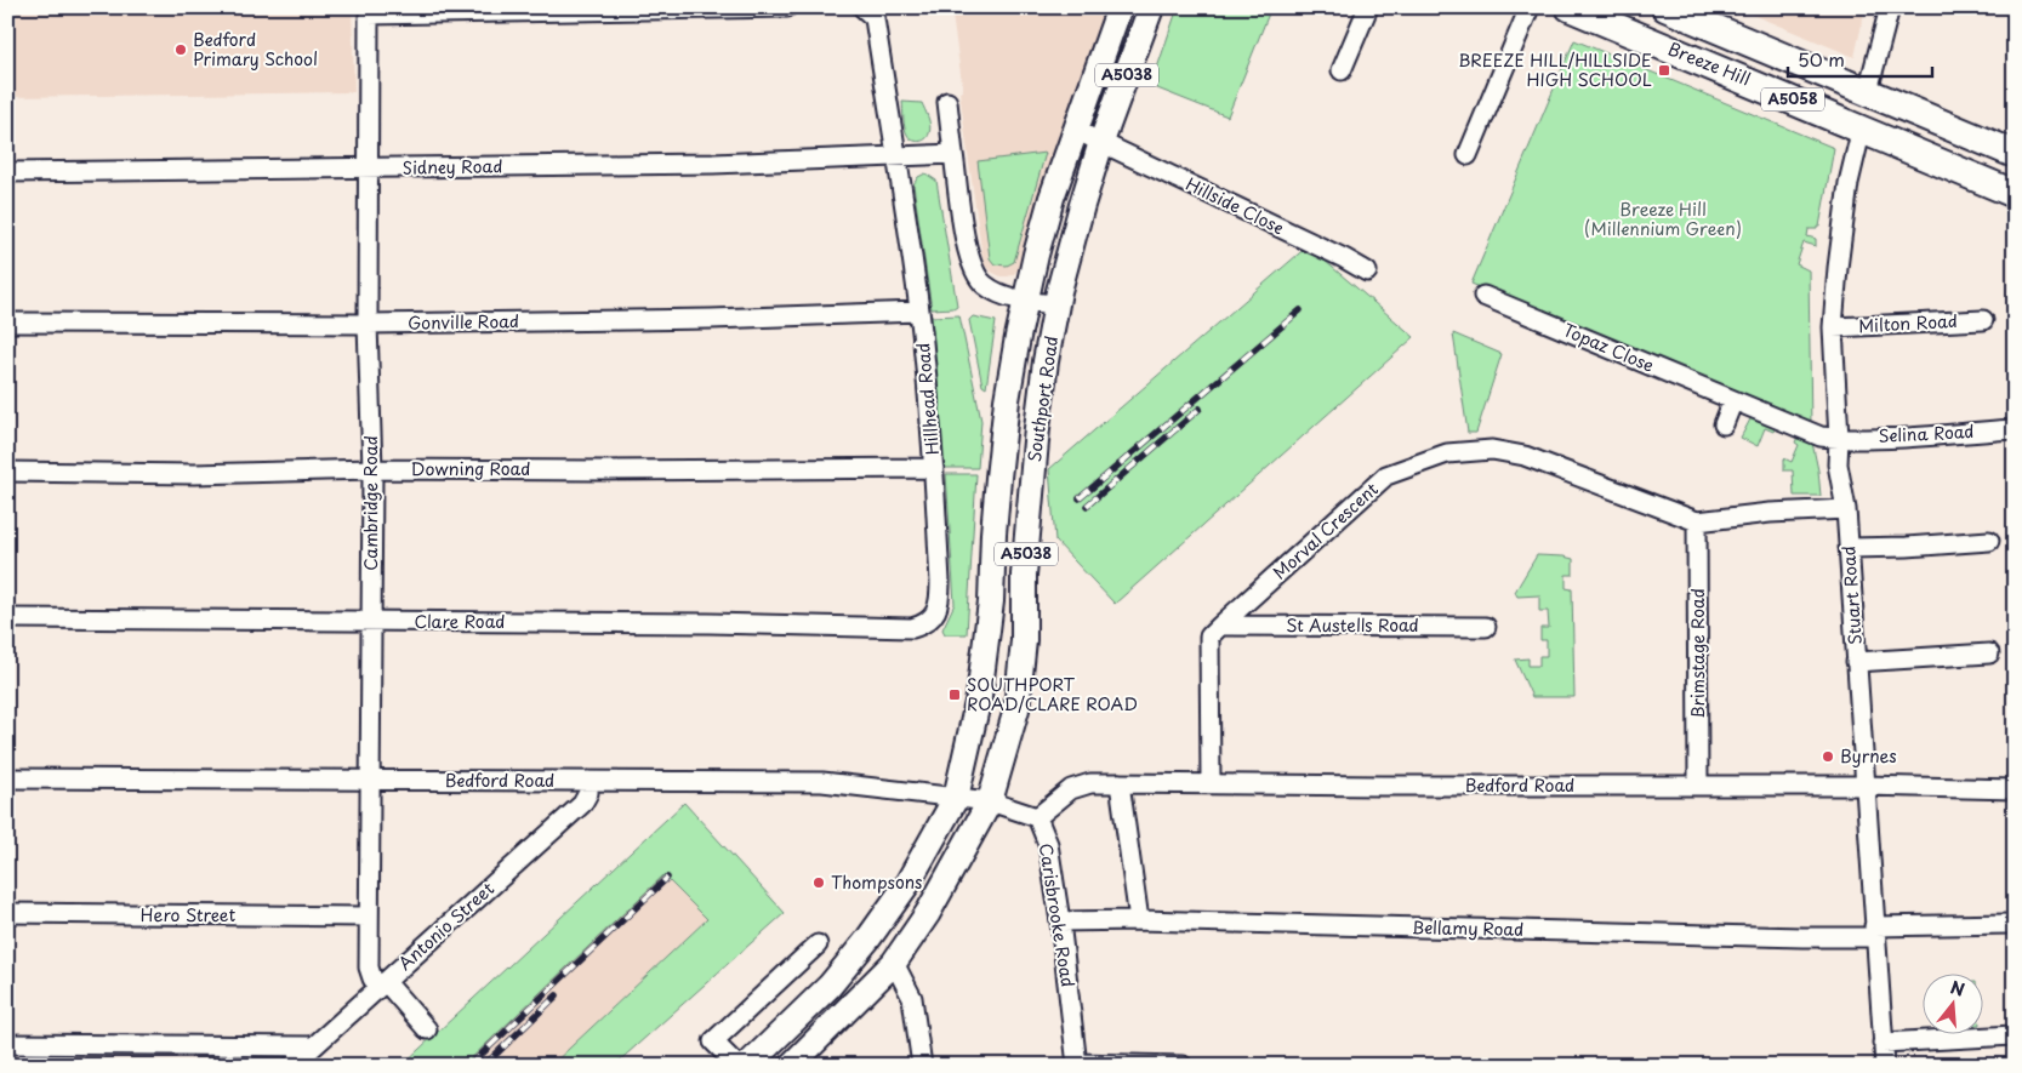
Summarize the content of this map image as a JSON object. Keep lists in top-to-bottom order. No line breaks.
{"streets":{"highway":["Breeze Hill","A5058"],"main road":["A5038","Southport Road"],"street":["Sidney Road","Hillside Close","Gonville Road","Milton Road","Topaz Close","Hillhead Road","Selina Road","Downing Road","Cambridge Road","Morval Crescent","Stuart Road","Clare Road","St Austells Road","Brimstage Road","Bedford Road","Hero Street","Carisbrooke Road","Antonio Street","Bellamy Road"]},"crossings":[["Breeze Hill","Stuart Road"],["A5038","Southport Road"],["A5038","Bedford Road"],["Sidney Road","Hillhead Road"],["Sidney Road","Cambridge Road"],["Hillside Close","Southport Road"],["Gonville Road","Hillhead Road"],["Gonville Road","Cambridge Road"],["Milton Road","Stuart Road"],["Topaz Close","Selina Road"],["Topaz Close","Stuart Road"],["Hillhead Road","Downing Road"],["Hillhead Road","Clare Road"],["Southport Road","Bedford Road"],["Selina Road","Stuart Road"],["Downing Road","Cambridge Road"],["Cambridge Road","Clare Road"],["Cambridge Road","Bedford Road"],["Cambridge Road","Hero Street"],["Cambridge Road","Antonio Street"],["Morval Crescent","Stuart Road"],["Morval Crescent","St Austells Road"],["Morval Crescent","Brimstage Road"],["Morval Crescent","Bedford Road"],["Stuart Road","Bedford Road"],["Stuart Road","Bellamy Road"],["Brimstage Road","Bedford Road"],["Bedford Road","Carisbrooke Road"],["Bedford Road","Antonio Street"],["Carisbrooke Road","Bellamy Road"]],"parks":["Breeze Hill (Millennium Green)"],"places":{"other":["Bedford Primary School","Byrnes","Thompsons"],"transit":["BREEZE HILL/HILLSIDE HIGH SCHOOL","SOUTHPORT ROAD/CLARE ROAD"]},"scale_bar":"50 m","north":"top"}
